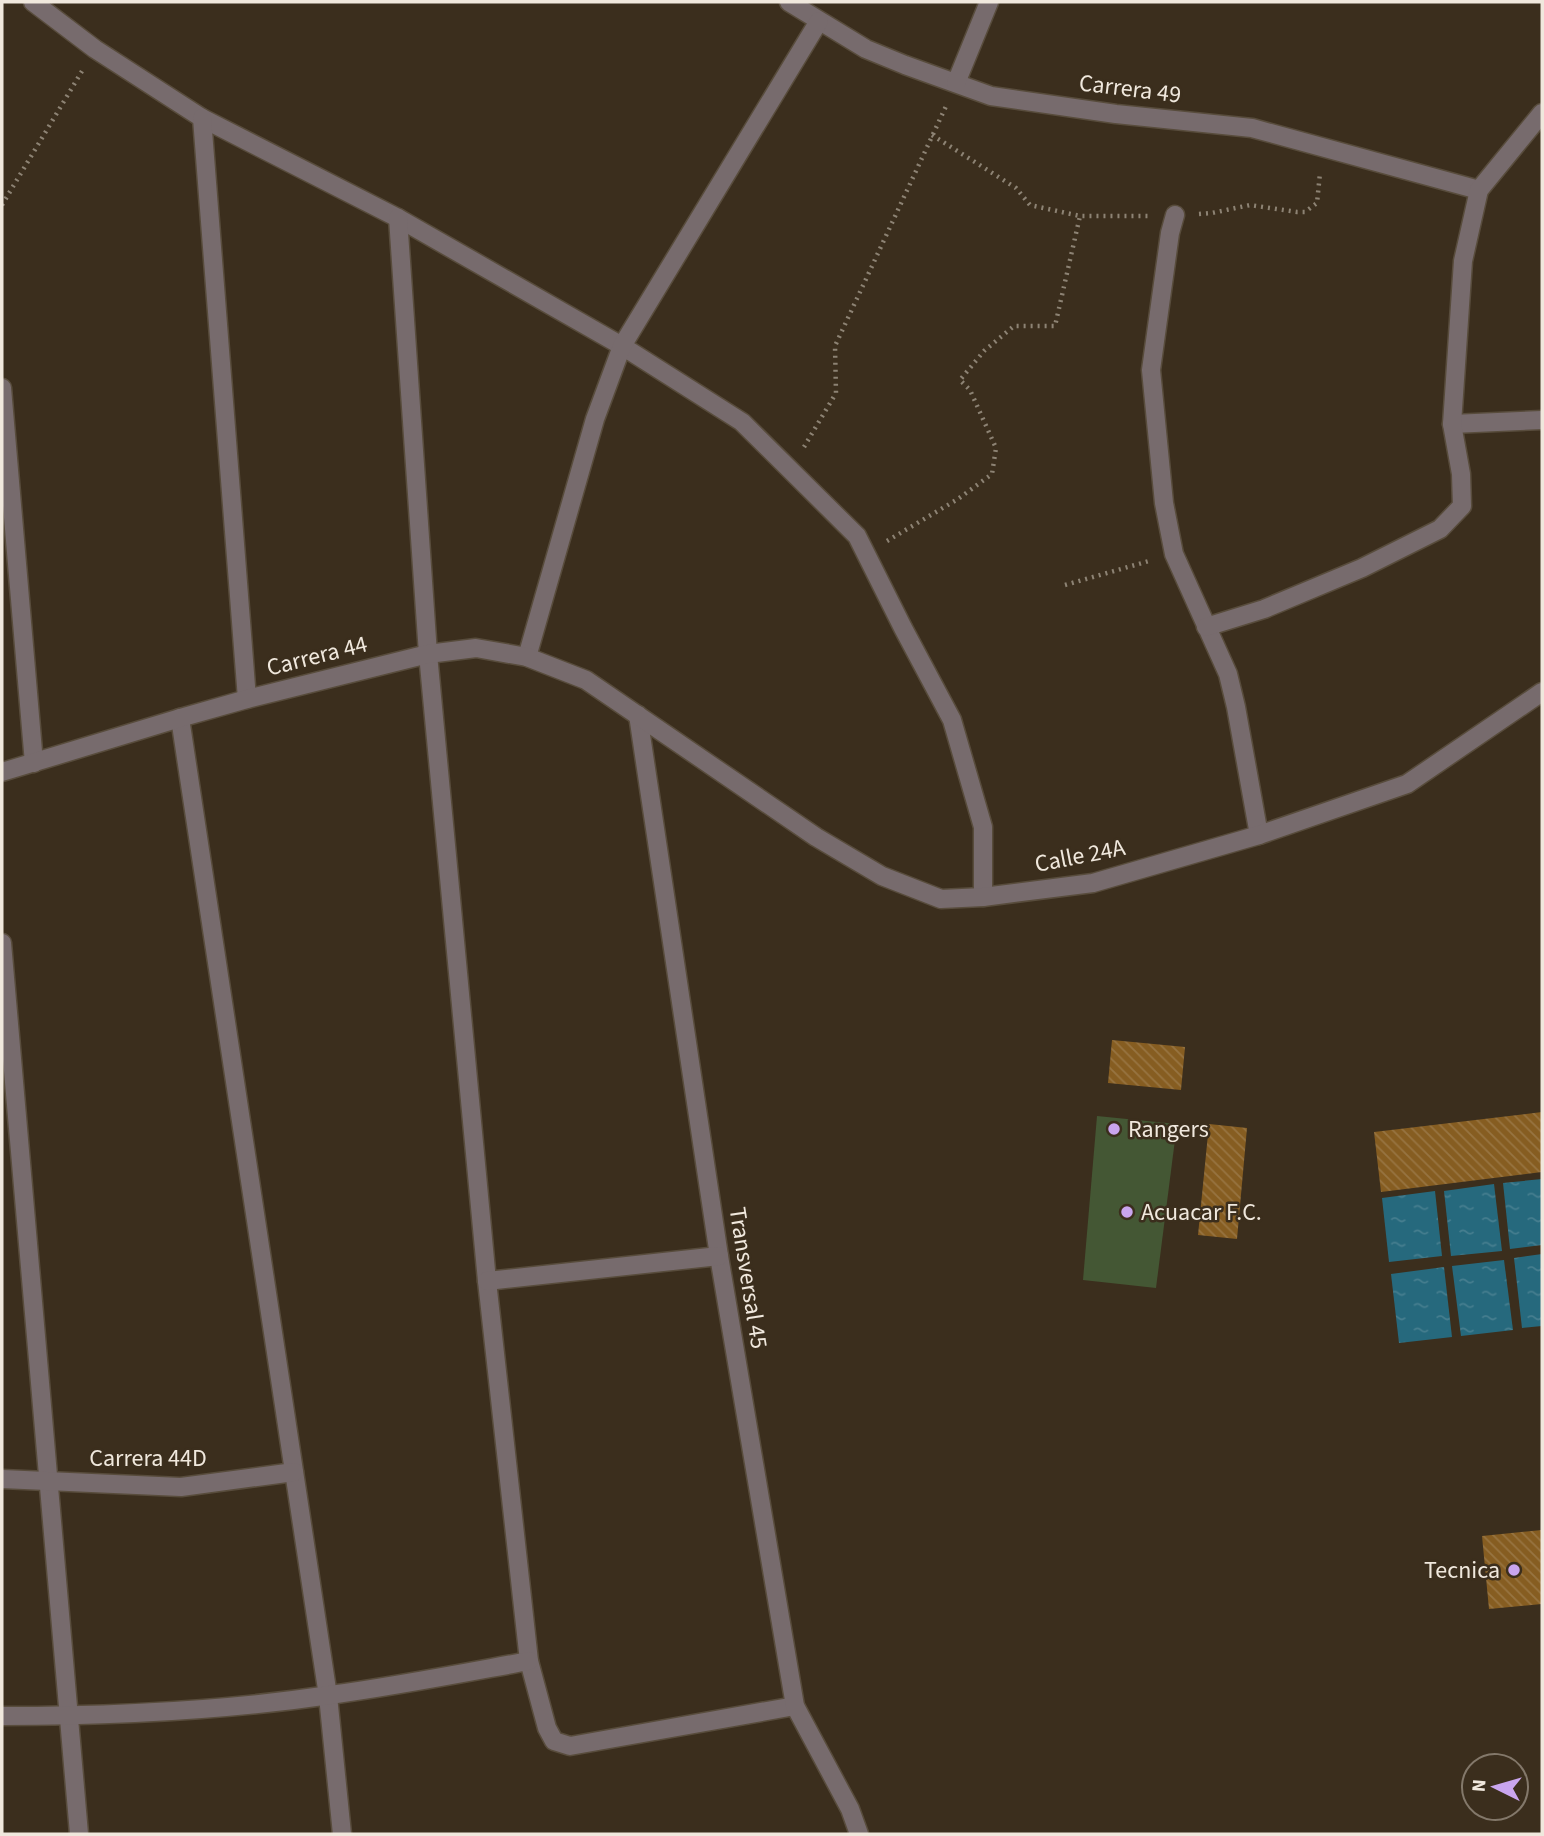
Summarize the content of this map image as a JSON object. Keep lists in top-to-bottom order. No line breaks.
{"streets":{"street":["Carrera 49","Carrera 44","Calle 24A","Transversal 45","Carrera 44D"]},"crossings":[["Carrera 44","Calle 24A"],["Carrera 44","Transversal 45"],["Calle 24A","Transversal 45"]],"places":["Rangers","Acuacar F.C.","Tecnica"],"north":"left"}
